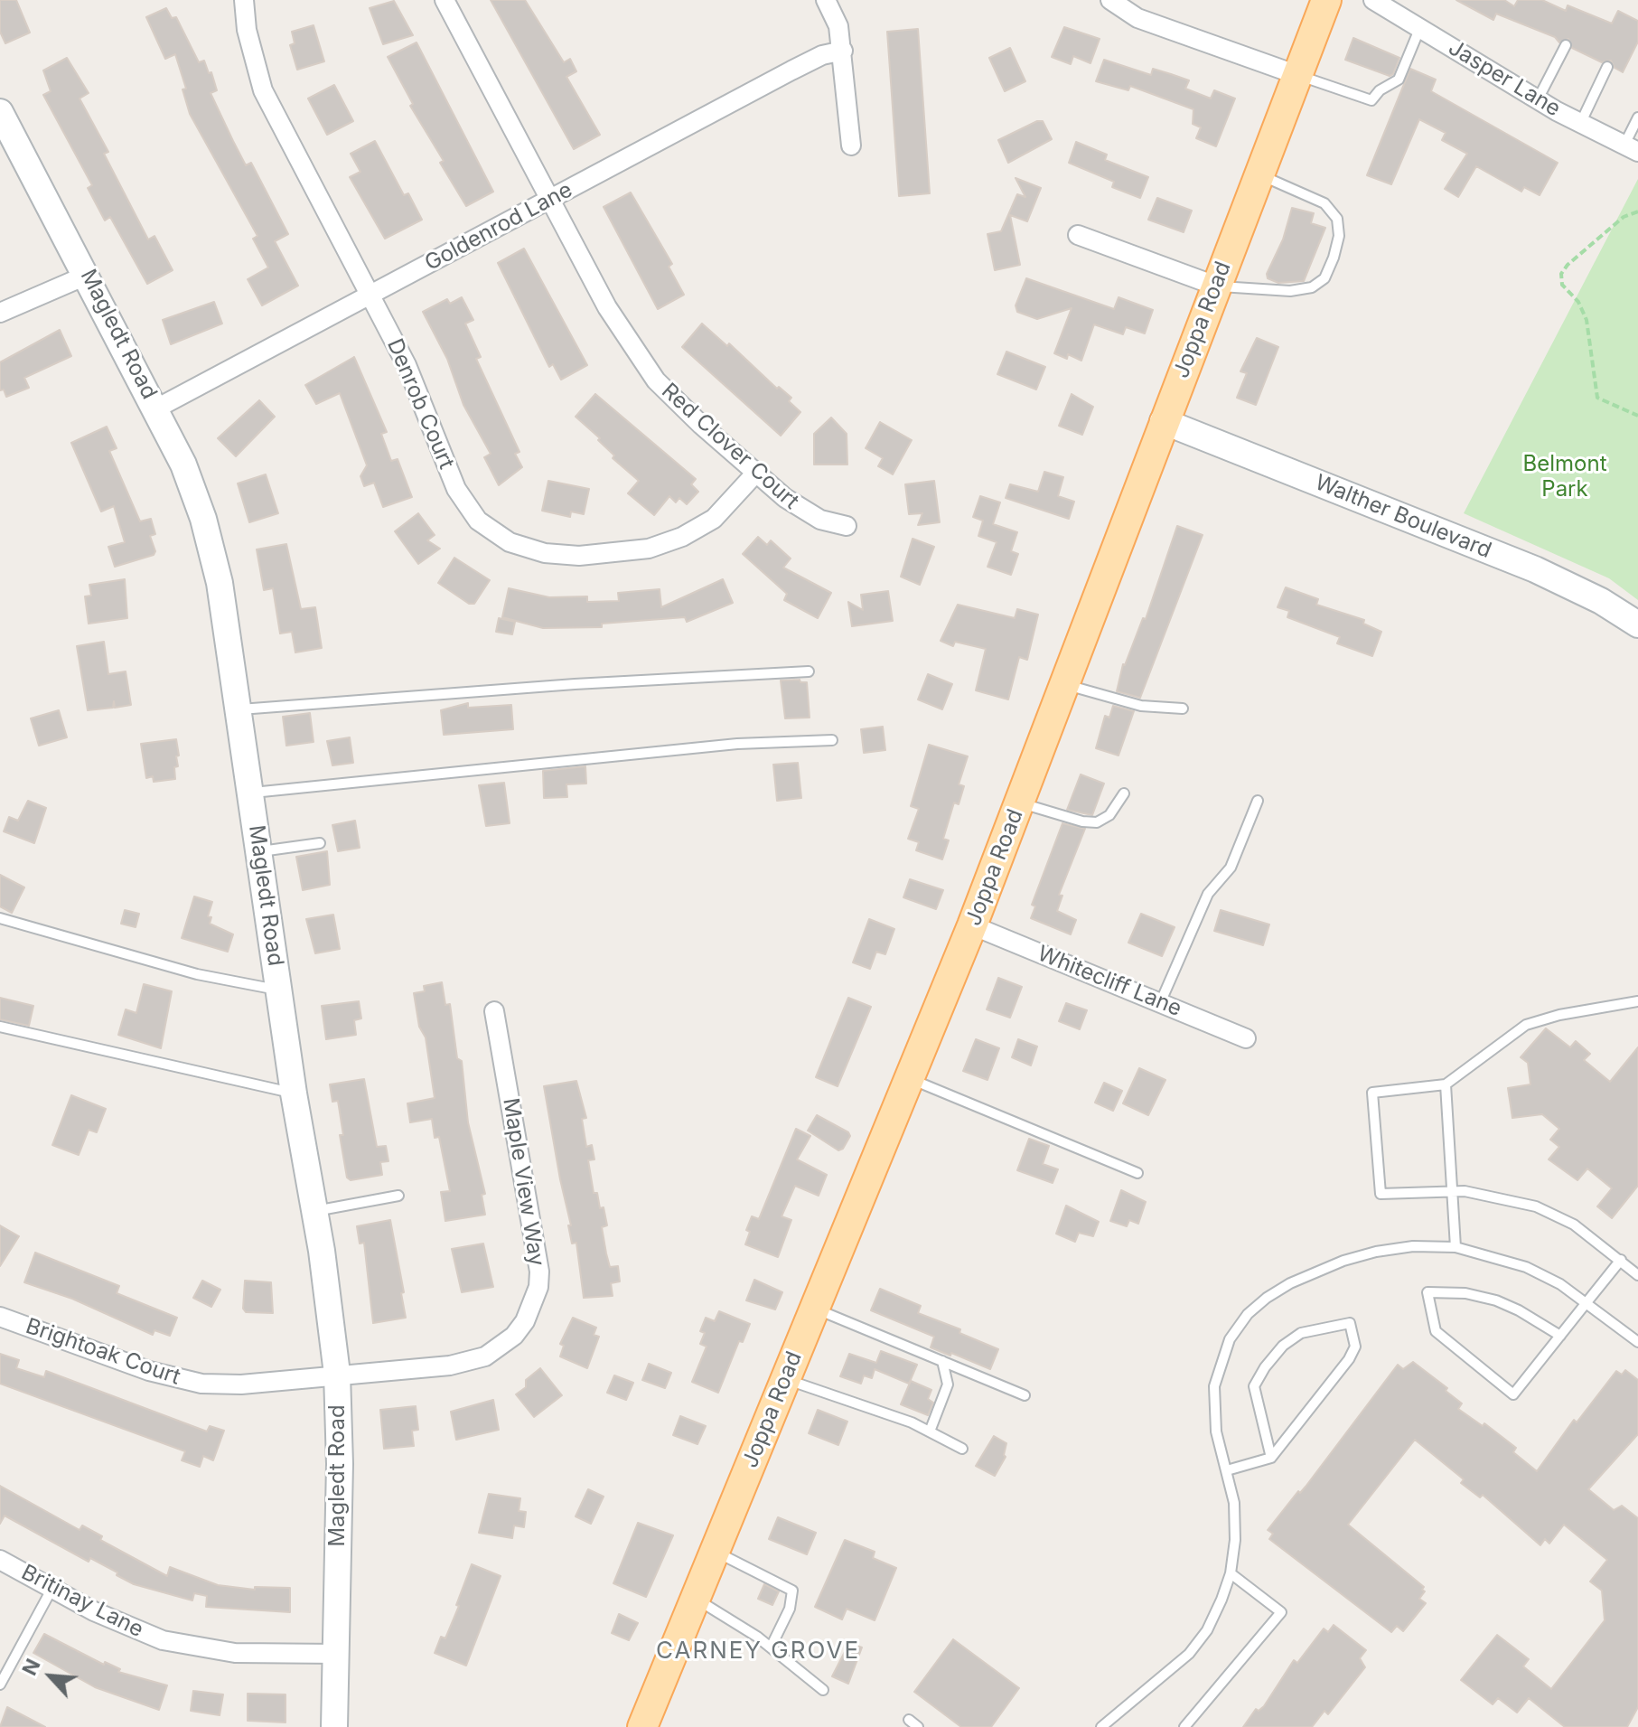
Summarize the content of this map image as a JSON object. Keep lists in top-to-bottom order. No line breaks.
{"streets":{"main road":["Joppa Road"],"street":["Jasper Lane","Goldenrod Lane","Magledt Road","Denrob Court","Red Clover Court","Walther Boulevard","Whitecliff Lane","Maple View Way","Brightoak Court","Britinay Lane"]},"crossings":[["Goldenrod Lane","Magledt Road"],["Goldenrod Lane","Denrob Court"],["Goldenrod Lane","Red Clover Court"],["Joppa Road","Walther Boulevard"],["Joppa Road","Whitecliff Lane"],["Magledt Road","Maple View Way"],["Magledt Road","Brightoak Court"],["Magledt Road","Britinay Lane"],["Denrob Court","Red Clover Court"],["Maple View Way","Brightoak Court"]],"districts":["CARNEY GROVE"],"parks":["Belmont Park"],"north":"top left"}
